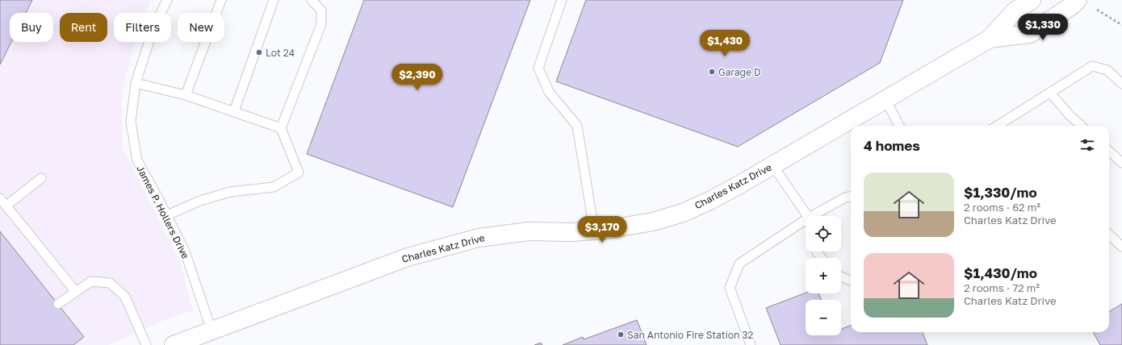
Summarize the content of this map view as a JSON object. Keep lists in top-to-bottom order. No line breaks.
{"streets":{"street":["Charles Katz Drive"],"lane":["James P. Hollers Drive"]},"crossings":[["Charles Katz Drive","James P. Hollers Drive"]],"places":["Lot 24","Garage D","San Antonio Fire Station 32"],"page":{"chip":["Buy","Rent","Filters","New"],"price":["$1,330","$1,430","$2,390","$3,170"],"heading":"4 homes","list":[{"name":"$1,330/mo","note":"2 rooms · 62 m² · Charles Katz Drive"},{"name":"$1,430/mo","note":"2 rooms · 72 m² · Charles Katz Drive"}],"map_buttons":["+","−"]}}
